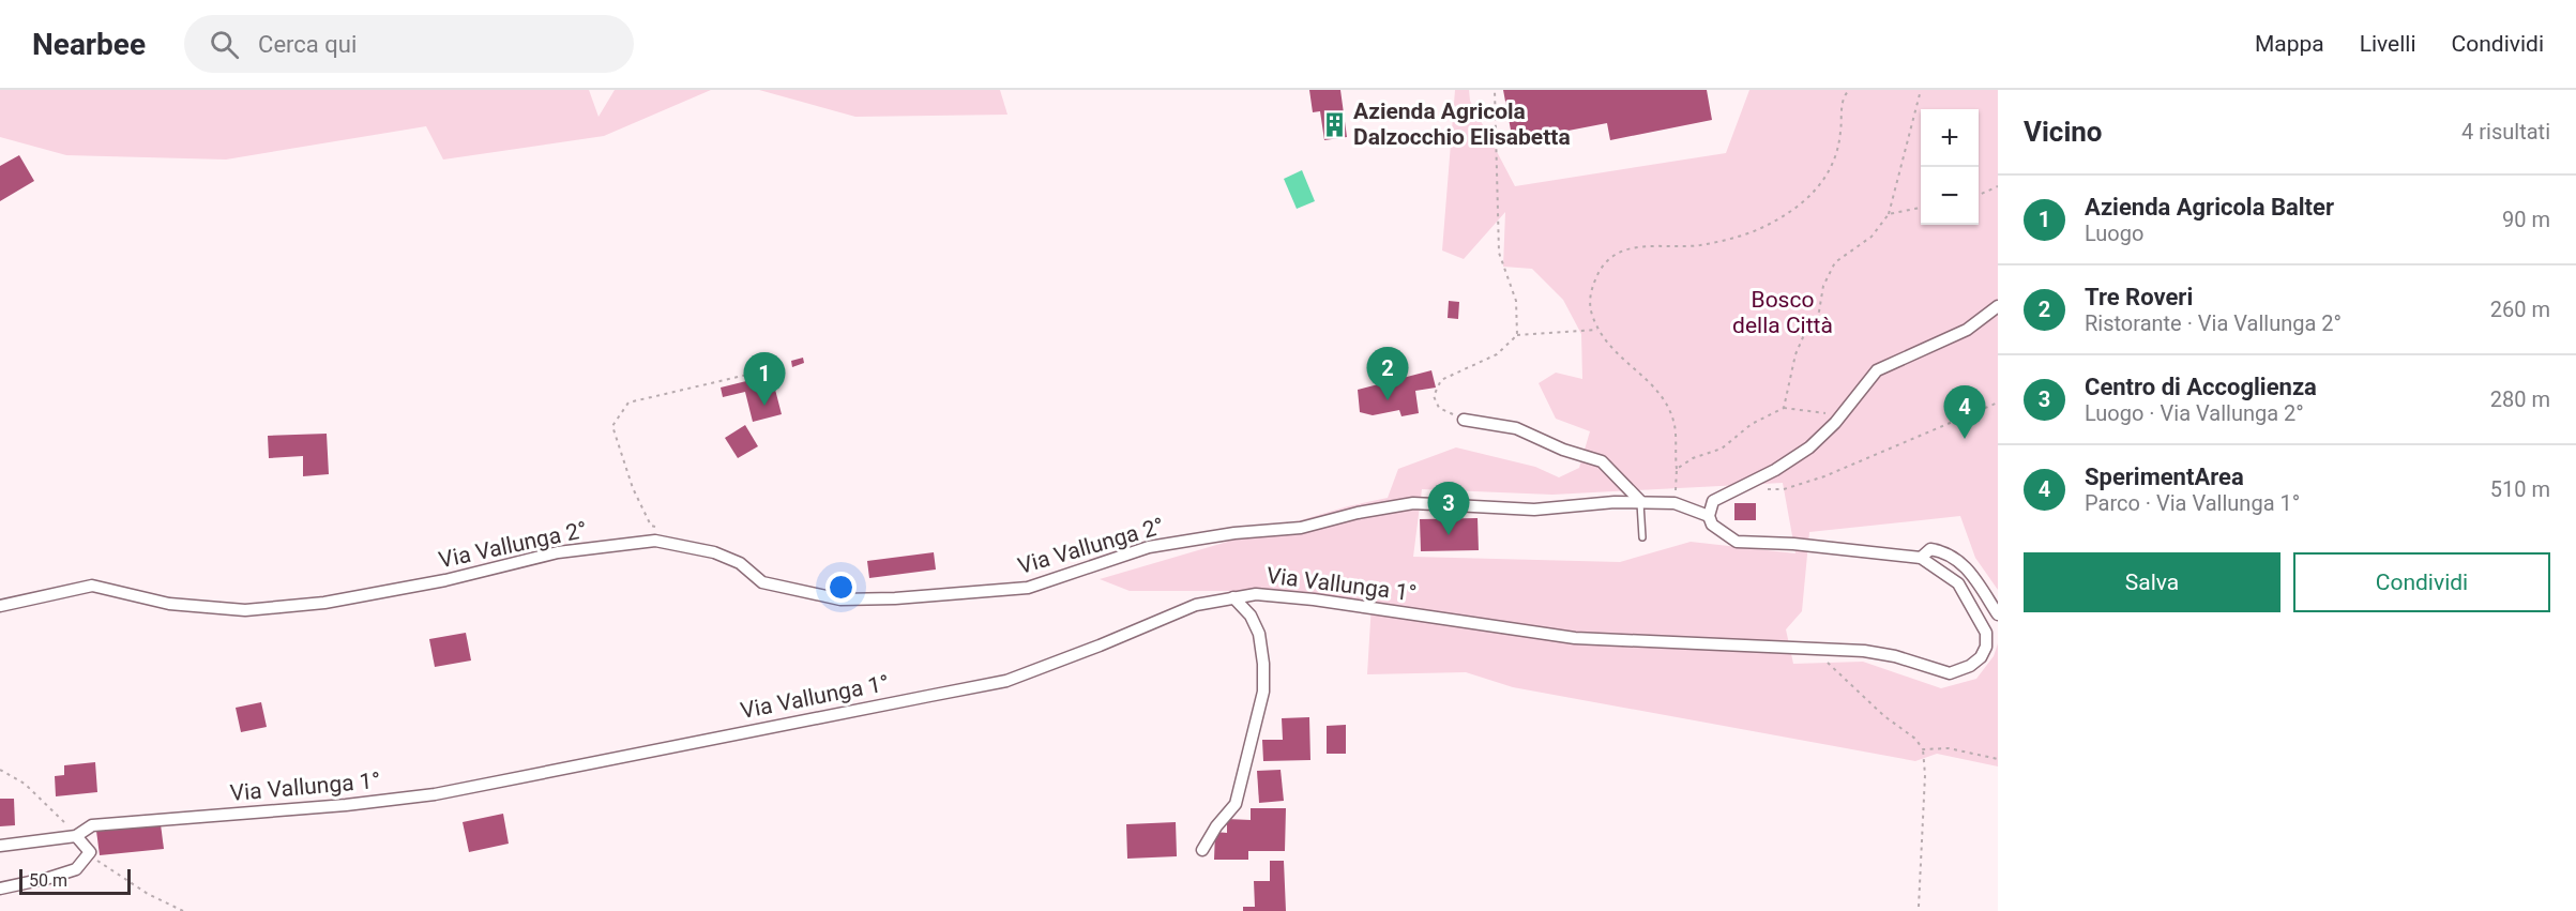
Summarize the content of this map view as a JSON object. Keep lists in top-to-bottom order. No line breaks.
{"streets":{"street":["Via Vallunga 2°","Via Vallunga 1°"]},"crossings":[["Via Vallunga 2°","Via Vallunga 1°"]],"parks":["Bosco della Città"],"places":{"building":["Azienda Agricola Dalzocchio Elisabetta"]},"scale_bar":"50 m","page":{"header":"Nearbee","search":"Cerca qui","nav":["Mappa","Livelli","Condividi"],"heading":["Vicino","4 risultati"],"map_buttons":["+","−"],"list":[{"mark":"1","name":"Azienda Agricola Balter","note":"Luogo","value":"90 m"},{"mark":"2","name":"Tre Roveri","note":"Ristorante · Via Vallunga 2°","value":"260 m"},{"mark":"3","name":"Centro di Accoglienza","note":"Luogo · Via Vallunga 2°","value":"280 m"},{"mark":"4","name":"SperimentArea","note":"Parco · Via Vallunga 1°","value":"510 m"}],"pins":["2","1","4","3"],"buttons":["Salva","Condividi"],"scale":"50 m"}}
